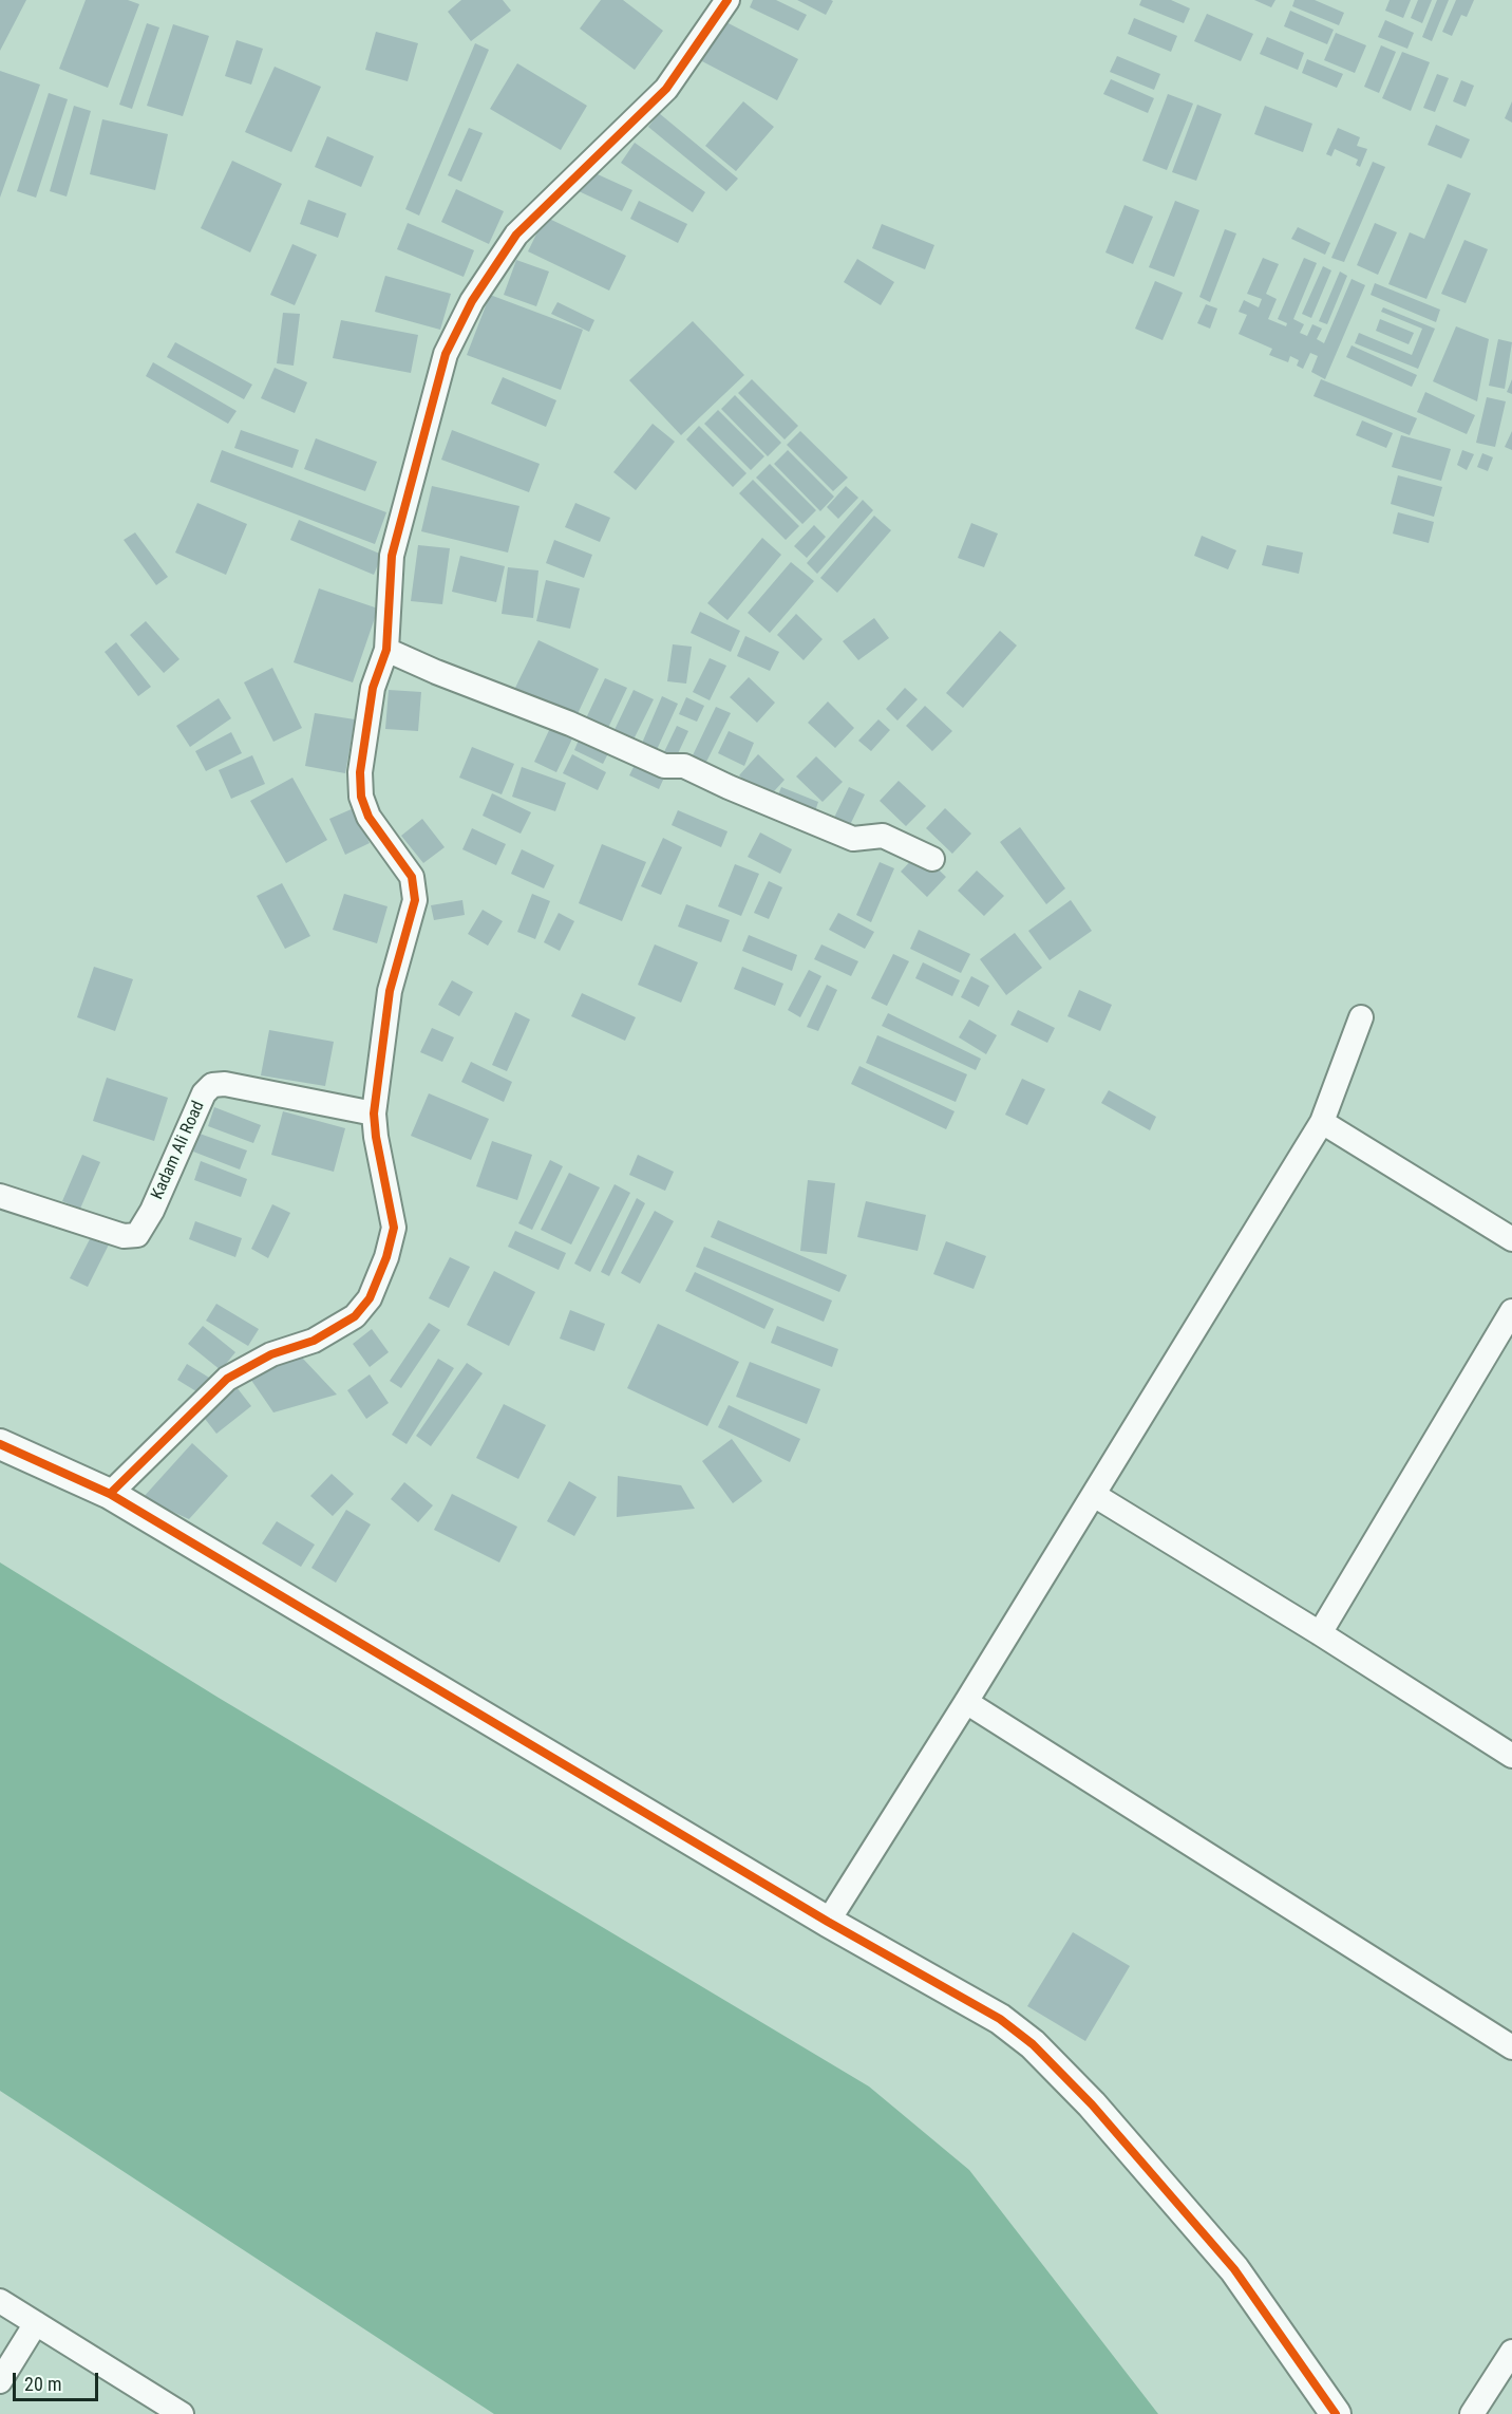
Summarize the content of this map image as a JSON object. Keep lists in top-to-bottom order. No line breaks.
{"streets":{"street":["Kadam Ali Road"]},"scale_bar":"20 m"}
